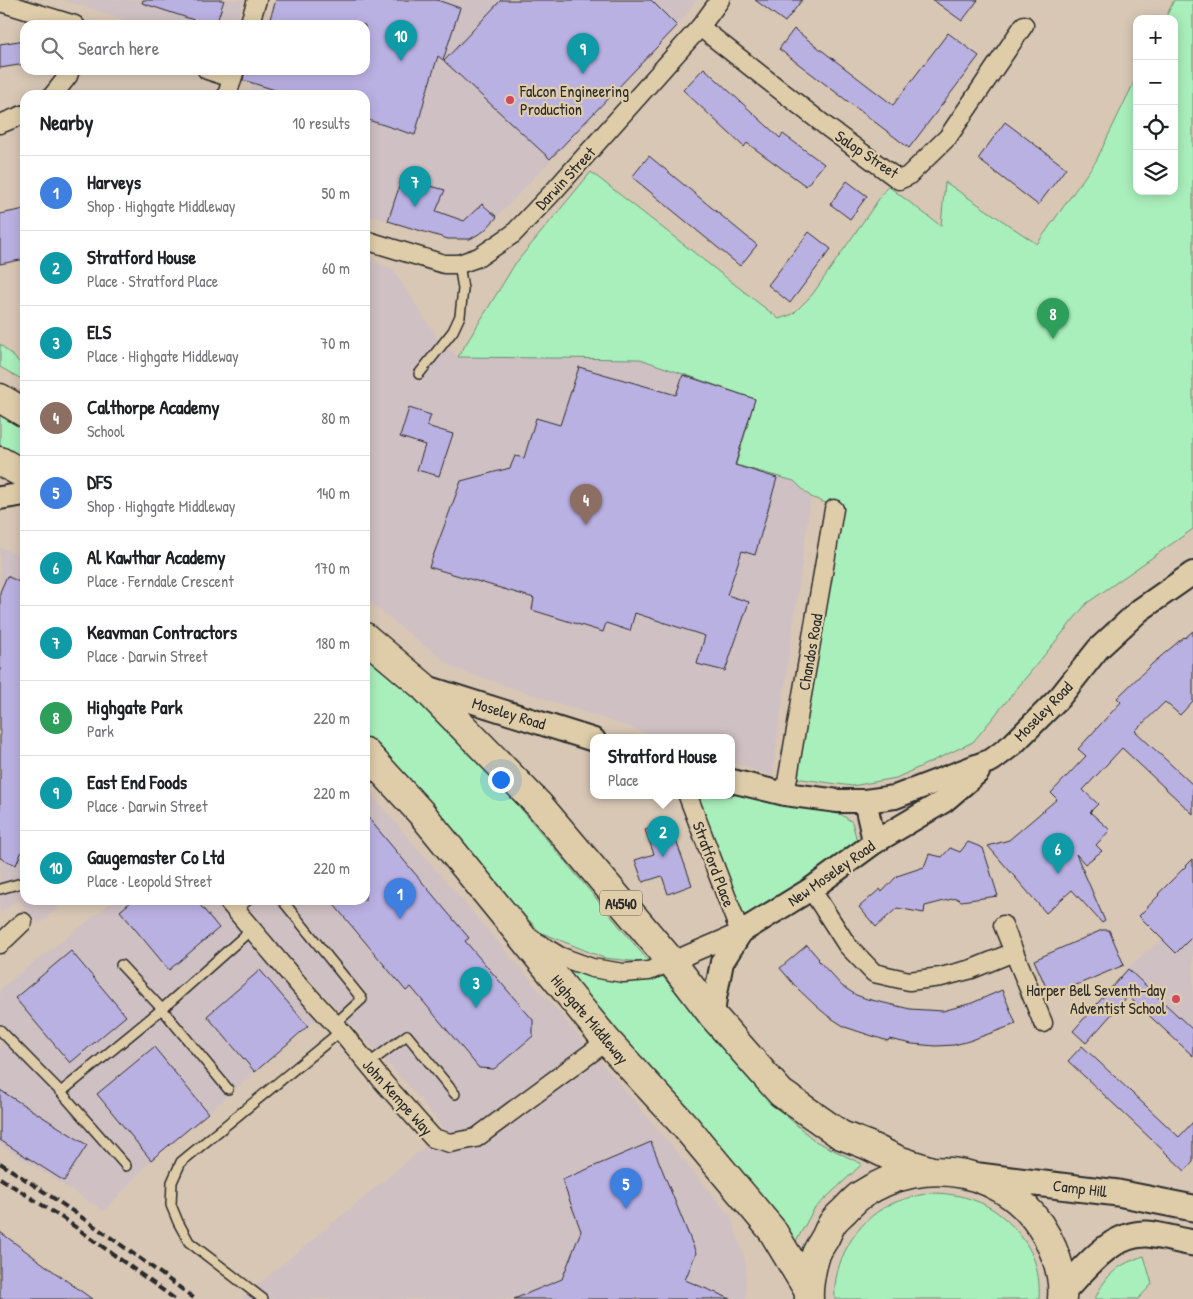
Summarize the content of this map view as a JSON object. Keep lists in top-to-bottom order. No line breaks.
{"streets":{"highway":["A4540","Highgate Middleway"],"main road":["Camp Hill"],"street":["Salop Street","Darwin Street","Chandos Road","Moseley Road","Stratford Place","New Moseley Road","John Kempe Way"]},"crossings":[["Salop Street","Darwin Street"],["Chandos Road","Moseley Road"],["Moseley Road","New Moseley Road"],["Moseley Road","A4540"],["Stratford Place","New Moseley Road"],["New Moseley Road","A4540"],["Highgate Middleway","John Kempe Way"]],"places":["Falcon Engineering Production","Harper Bell Seventh-day Adventist School"],"page":{"map_buttons":["+","−"],"pins":["10","9","7","8","4","2","6","1","3","5"],"search":"Search here","heading":["Nearby","10 results"],"list":[{"mark":"1","name":"Harveys","note":"Shop · Highgate Middleway","value":"50 m"},{"mark":"2","name":"Stratford House","note":"Place · Stratford Place","value":"60 m"},{"mark":"3","name":"ELS","note":"Place · Highgate Middleway","value":"70 m"},{"mark":"4","name":"Calthorpe Academy","note":"School","value":"80 m"},{"mark":"5","name":"DFS","note":"Shop · Highgate Middleway","value":"140 m"},{"mark":"6","name":"Al Kawthar Academy","note":"Place · Ferndale Crescent","value":"170 m"},{"mark":"7","name":"Keavman Contractors","note":"Place · Darwin Street","value":"180 m"},{"mark":"8","name":"Highgate Park","note":"Park","value":"220 m"},{"mark":"9","name":"East End Foods","note":"Place · Darwin Street","value":"220 m"},{"mark":"10","name":"Gaugemaster Co Ltd","note":"Place · Leopold Street","value":"220 m"}],"popup":["Stratford House","Place"]}}
